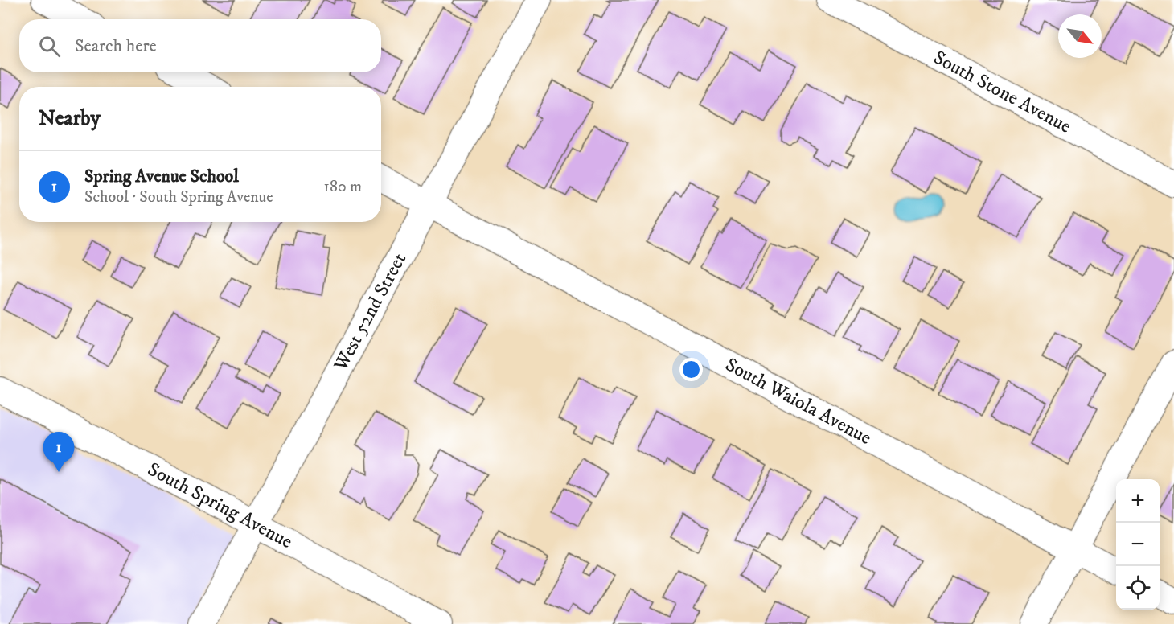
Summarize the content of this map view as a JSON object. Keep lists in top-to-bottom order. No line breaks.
{"streets":{"street":["South Stone Avenue","West 52nd Street","South Waiola Avenue","South Spring Avenue"]},"crossings":[["West 52nd Street","South Waiola Avenue"],["West 52nd Street","South Spring Avenue"]],"north":"bottom right","page":{"search":"Search here","heading":"Nearby","list":[{"mark":"1","name":"Spring Avenue School","note":"School · South Spring Avenue","value":"180 m"}],"pins":"1","map_buttons":["+","−"]}}
